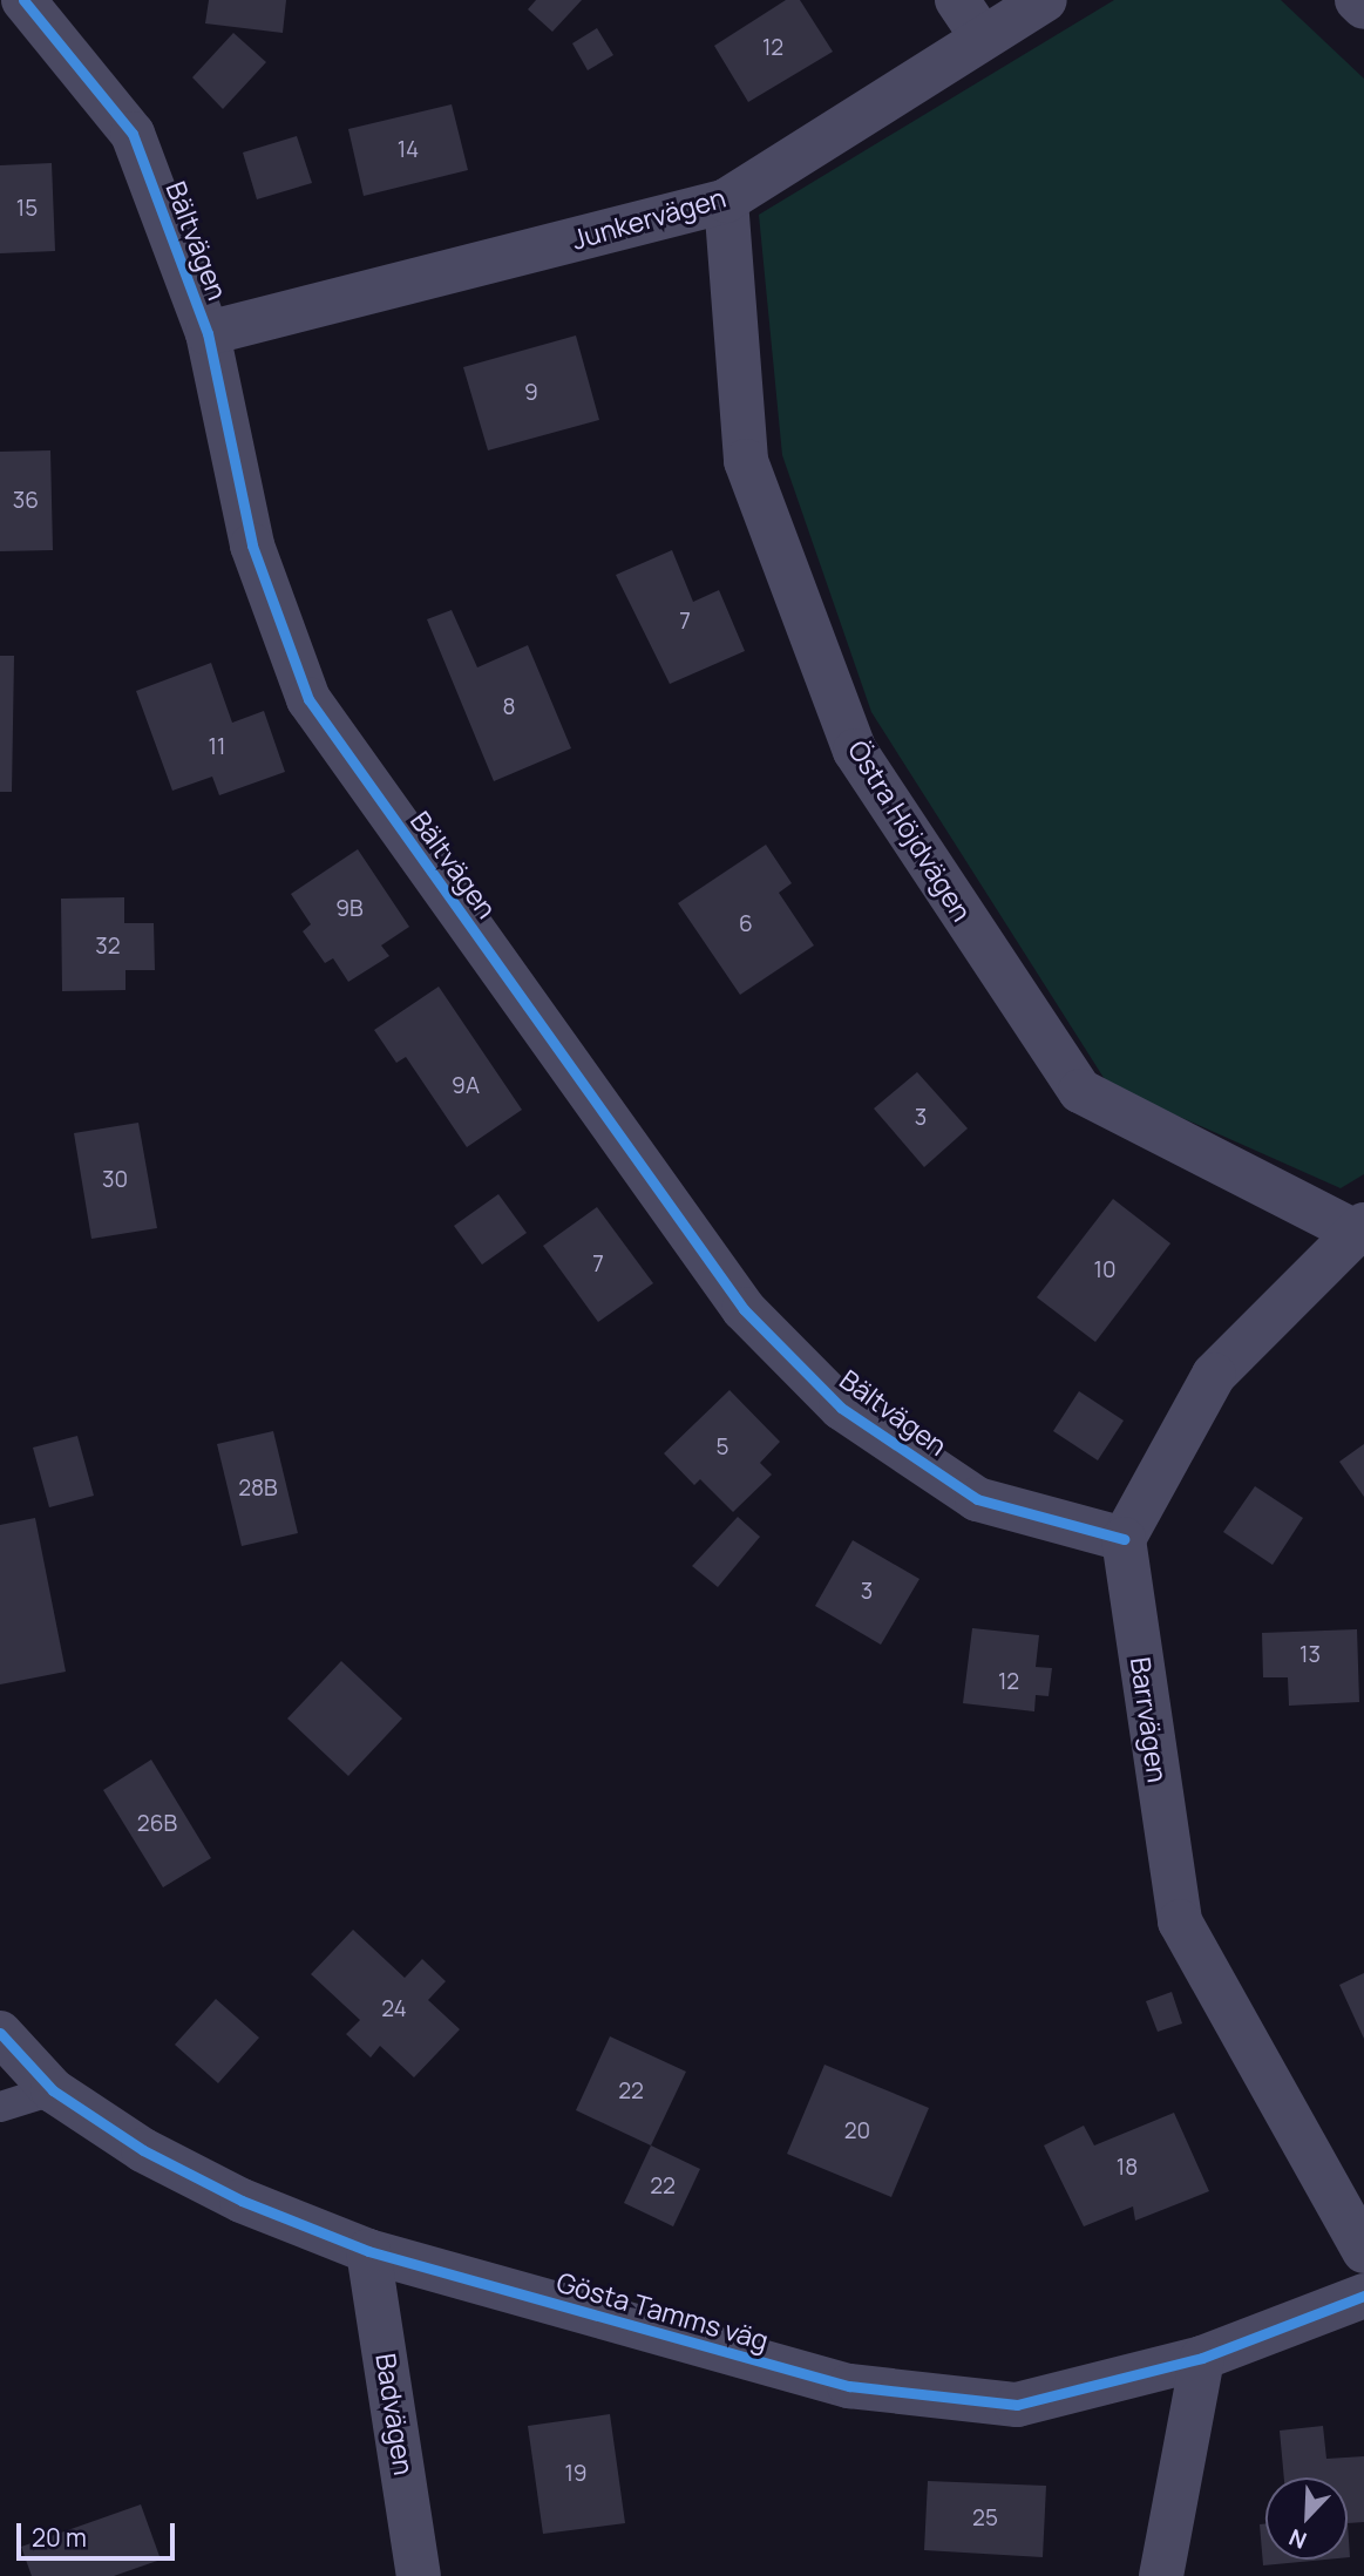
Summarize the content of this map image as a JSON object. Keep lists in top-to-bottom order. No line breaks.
{"streets":{"street":["Junkervägen","Bältvägen","Östra Höjdvägen","Barrvägen","Gösta Tamms väg","Badvägen"]},"crossings":[["Junkervägen","Bältvägen"],["Junkervägen","Östra Höjdvägen"],["Bältvägen","Barrvägen"],["Gösta Tamms väg","Badvägen"]],"house_numbers":["12","14","15","9","36","7","8","11","9B","6","32","9A","3","30","7","10","5","28B","3","13","12","26B","24","22","20","18","22","19","25"],"scale_bar":"20 m","north":"bottom left"}
